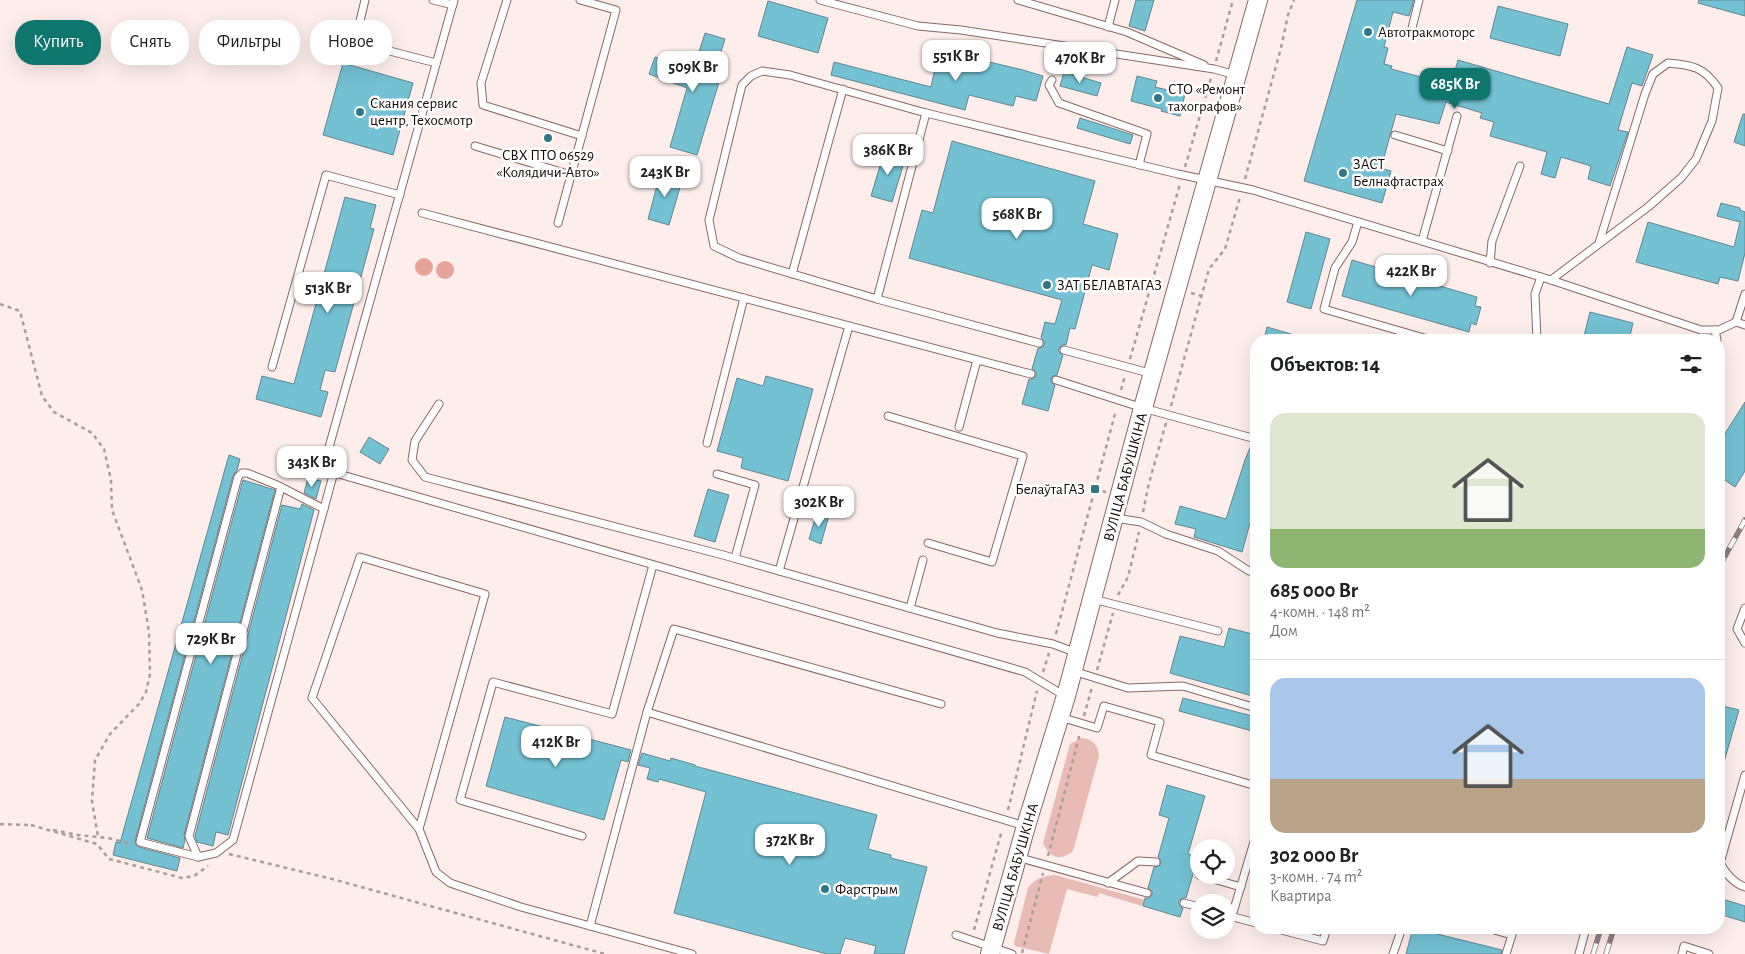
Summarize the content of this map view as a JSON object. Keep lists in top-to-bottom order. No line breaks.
{"streets":{"street":["ВУЛІЦА БАБУШКІНА"]},"places":{"other":["Автотракмоторс","СТО «Ремонт тахографов»","Скания сервис центр, Техосмотр","СВХ ПТО 06529 «Колядичи-Авто»","ЗАСТ Белнафтастрах","ЗАТ БЕЛАВТАГАЗ","Фарстрым"],"transit":["БелаўтаГАЗ"]},"page":{"chip":["Купить","Снять","Фильтры","Новое"],"price":["551K Br","470K Br","509K Br","685K Br","386K Br","243K Br","568K Br","422K Br","513K Br","343K Br","302K Br","729K Br","412K Br","372K Br"],"heading":"Объектов: 14","list":[{"name":"685 000 Br","note":"4-комн. · 148 m² · Дом"},{"name":"302 000 Br","note":"3-комн. · 74 m² · Квартира"}]}}
